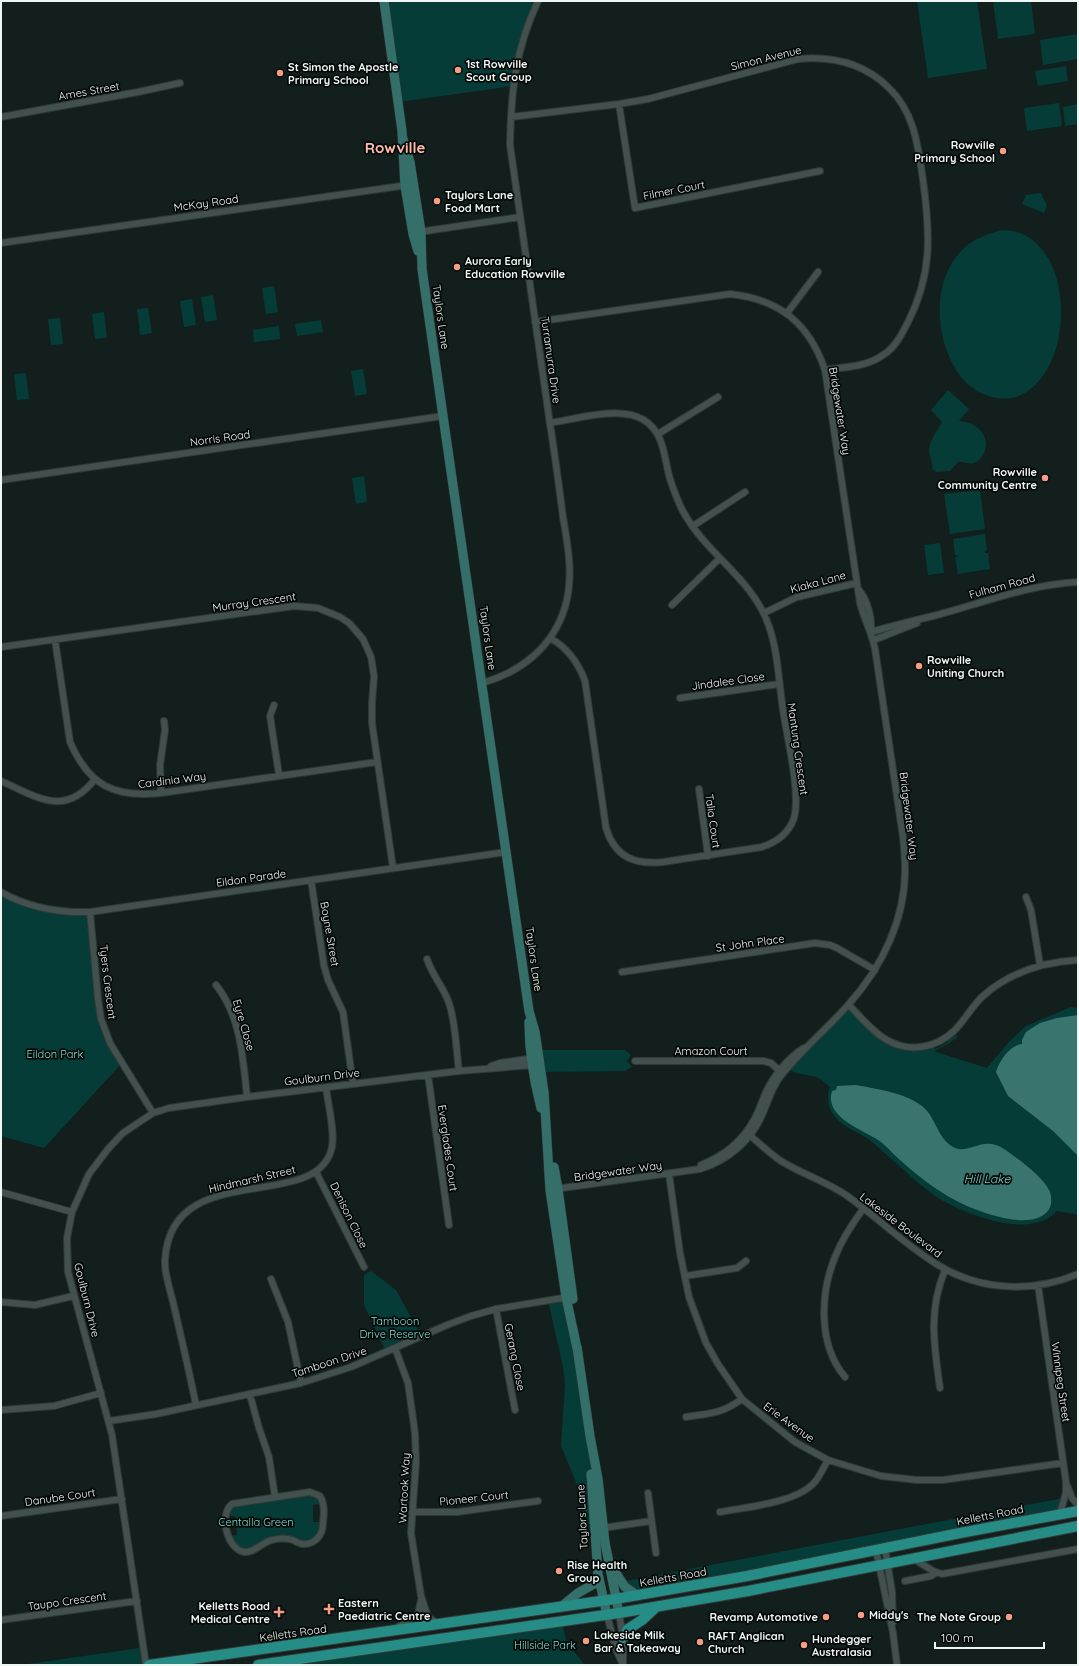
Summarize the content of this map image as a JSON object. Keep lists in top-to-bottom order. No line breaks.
{"streets":{"main road":["Taylors Lane","Kelletts Road"],"street":["Simon Avenue","Ames Street","Filmer Court","McKay Road","Turramurra Drive","Bridgewater Way","Norris Road","Kiaka Lane","Fulham Road","Murray Crescent","Jindalee Close","Mantung Crescent","Cardinia Way","Talia Court","Eildon Parade","Boyne Street","St John Place","Tyers Crescent","Eyre Close","Amazon Court","Goulburn Drive","Everglades Court","Hindmarsh Street","Denison Close","Lakeside Boulevard","Gerang Close","Tamboon Drive","Winnipeg Street","Erie Avenue","Wartook Way","Danube Court","Pioneer Court","Taupo Crescent"]},"crossings":[["Simon Avenue","Filmer Court"],["Simon Avenue","Turramurra Drive"],["Simon Avenue","Bridgewater Way"],["McKay Road","Taylors Lane"],["Taylors Lane","Turramurra Drive"],["Taylors Lane","Bridgewater Way"],["Taylors Lane","Norris Road"],["Taylors Lane","Eildon Parade"],["Taylors Lane","Goulburn Drive"],["Taylors Lane","Tamboon Drive"],["Taylors Lane","Kelletts Road"],["Turramurra Drive","Bridgewater Way"],["Turramurra Drive","Mantung Crescent"],["Bridgewater Way","Kiaka Lane"],["Bridgewater Way","Fulham Road"],["Bridgewater Way","St John Place"],["Bridgewater Way","Amazon Court"],["Bridgewater Way","Lakeside Boulevard"],["Bridgewater Way","Erie Avenue"],["Kiaka Lane","Mantung Crescent"],["Murray Crescent","Cardinia Way"],["Murray Crescent","Eildon Parade"],["Jindalee Close","Mantung Crescent"],["Mantung Crescent","Talia Court"],["Eildon Parade","Boyne Street"],["Eildon Parade","Tyers Crescent"],["Boyne Street","Goulburn Drive"],["Tyers Crescent","Goulburn Drive"],["Eyre Close","Goulburn Drive"],["Goulburn Drive","Everglades Court"],["Goulburn Drive","Tamboon Drive"],["Goulburn Drive","Danube Court"],["Goulburn Drive","Taupo Crescent"],["Hindmarsh Street","Denison Close"],["Hindmarsh Street","Tamboon Drive"],["Lakeside Boulevard","Winnipeg Street"],["Gerang Close","Tamboon Drive"],["Tamboon Drive","Wartook Way"],["Winnipeg Street","Erie Avenue"],["Winnipeg Street","Kelletts Road"],["Wartook Way","Pioneer Court"],["Wartook Way","Kelletts Road"]],"districts":["Rowville"],"water":["Hill Lake"],"parks":["Eildon Park","Tamboon Drive Reserve","Centalla Green","Hillside Park"],"places":{"other":["1st Rowville Scout Group","St Simon the Apostle Primary School","Rowville Primary School","Taylors Lane Food Mart","Aurora Early Education Rowville","Rowville Community Centre","Rowville Uniting Church","Rise Health Group","Middy's","Revamp Automotive","The Note Group","Lakeside Milk Bar & Takeaway","RAFT Anglican Church","Hundegger Australasia"],"health":["Eastern Paediatric Centre","Kelletts Road Medical Centre"]},"scale_bar":"100 m"}
